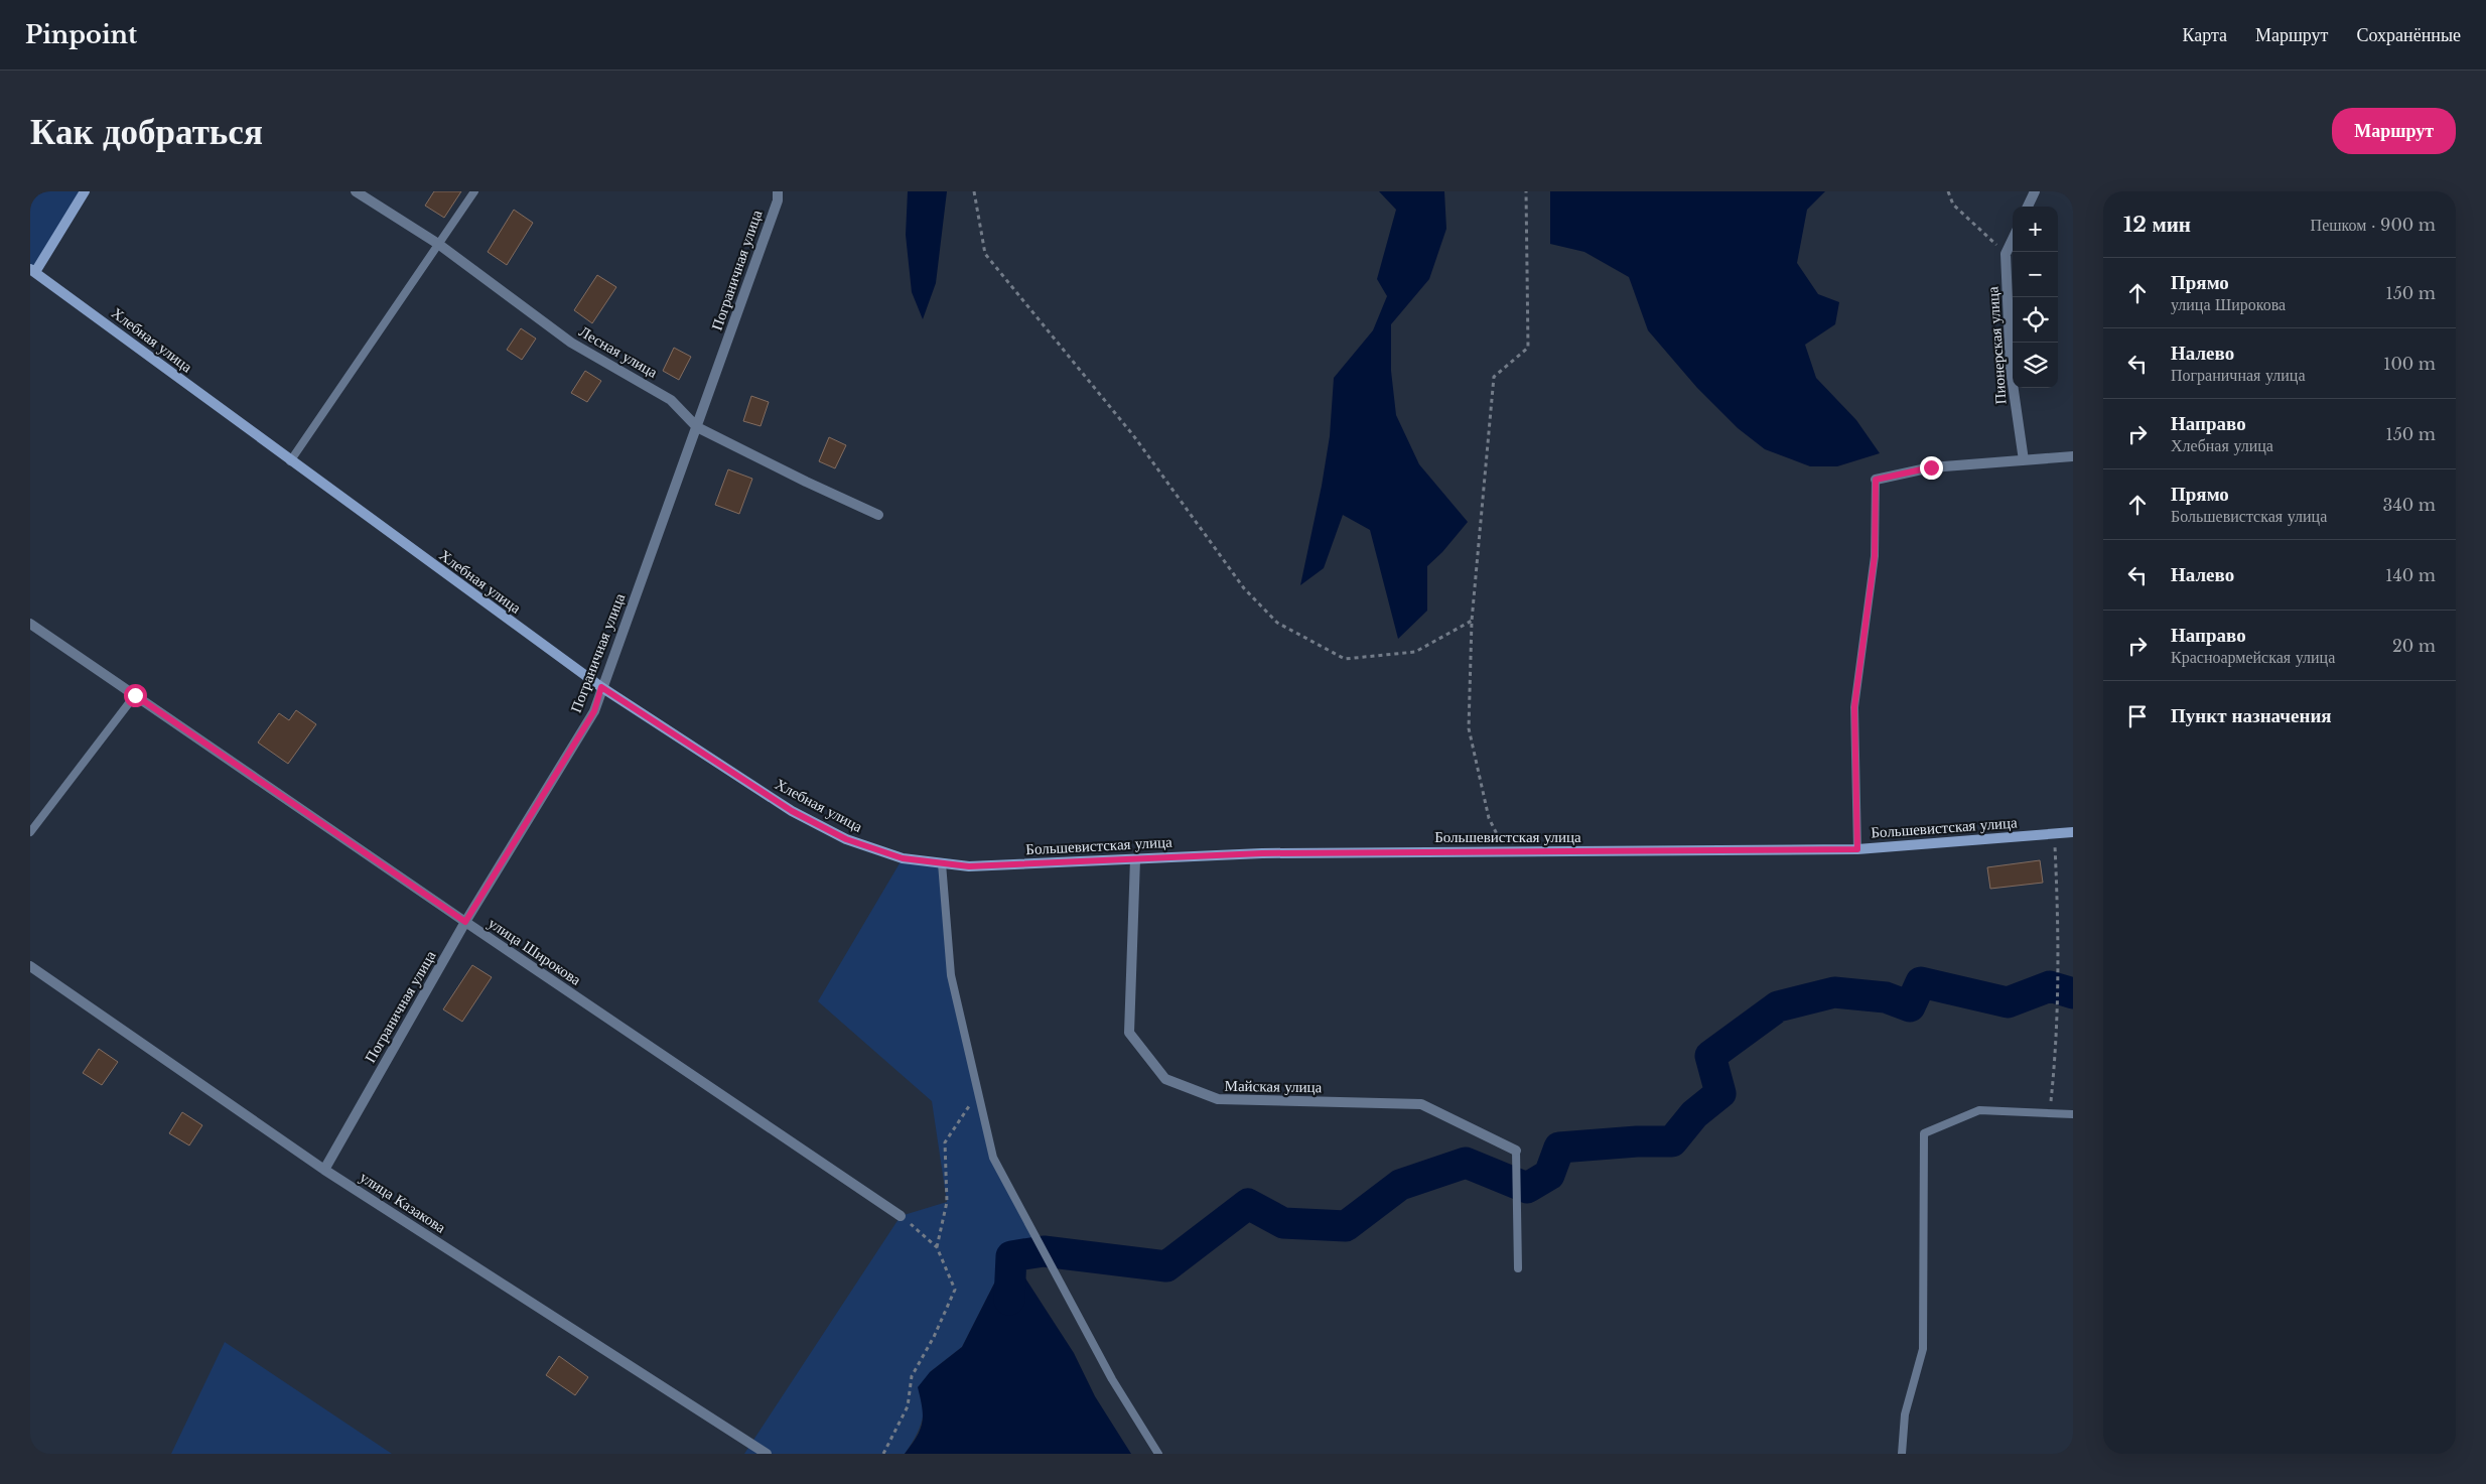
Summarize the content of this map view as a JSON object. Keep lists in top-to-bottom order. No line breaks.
{"streets":{"street":["Пограничная улица","Хлебная улица","Пионерская улица","Лесная улица","Большевистская улица","улица Широкова","Майская улица","улица Казакова"]},"crossings":[["Пограничная улица","Хлебная улица"],["Пограничная улица","Лесная улица"],["Пограничная улица","улица Широкова"],["Пограничная улица","улица Казакова"],["Хлебная улица","Большевистская улица"],["Большевистская улица","Майская улица"]],"page":{"header":"Pinpoint","nav":["Карта","Маршрут","Сохранённые"],"buttons":"Маршрут","title":"Как добраться","heading":["12 мин","Пешком · 900 m"],"map_buttons":["+","−"],"list":[["Прямо","улица Широкова","150 m"],["Налево","Пограничная улица","100 m"],["Направо","Хлебная улица","150 m"],["Прямо","Большевистская улица","340 m"],["Налево","140 m"],["Направо","Красноармейская улица","20 m"],"Пункт назначения"]}}
